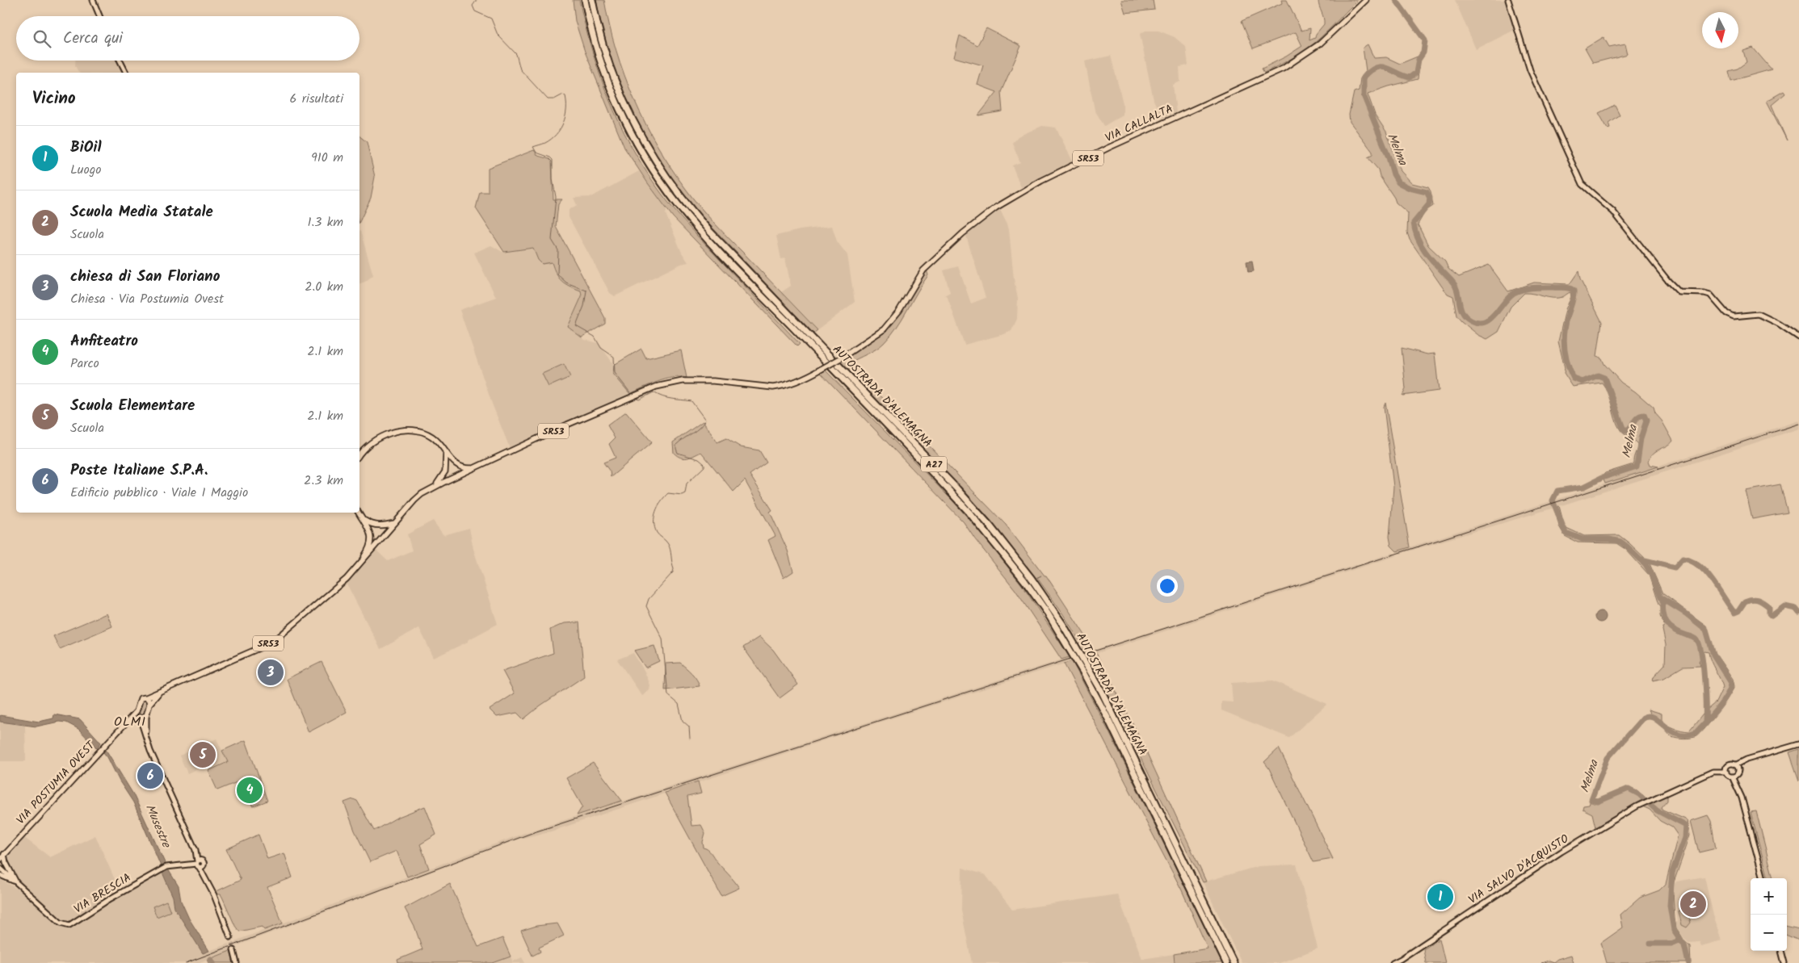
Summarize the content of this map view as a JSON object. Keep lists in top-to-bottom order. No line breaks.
{"streets":{"highway":["AUTOSTRADA D'ALEMAGNA","A27"],"main road":["VIA CALLALTA","SR53","VIA POSTUMIA OVEST"],"street":["VIA SALVO D'ACQUISTO","VIA BRESCIA"]},"crossings":[["VIA CALLALTA","VIA POSTUMIA OVEST"]],"districts":["OLMI"],"water":["Melma","Musestre"],"north":"bottom","page":{"search":"Cerca qui","heading":["Vicino","6 risultati"],"list":[{"mark":"1","name":"BiOil","note":"Luogo","value":"910 m"},{"mark":"2","name":"Scuola Media Statale","note":"Scuola","value":"1.3 km"},{"mark":"3","name":"chiesa di San Floriano","note":"Chiesa · Via Postumia Ovest","value":"2.0 km"},{"mark":"4","name":"Anfiteatro","note":"Parco","value":"2.1 km"},{"mark":"5","name":"Scuola Elementare","note":"Scuola","value":"2.1 km"},{"mark":"6","name":"Poste Italiane S.P.A.","note":"Edificio pubblico · Viale I Maggio","value":"2.3 km"}],"pins":["3","5","6","4","1","2"],"map_buttons":["+","−"]}}
